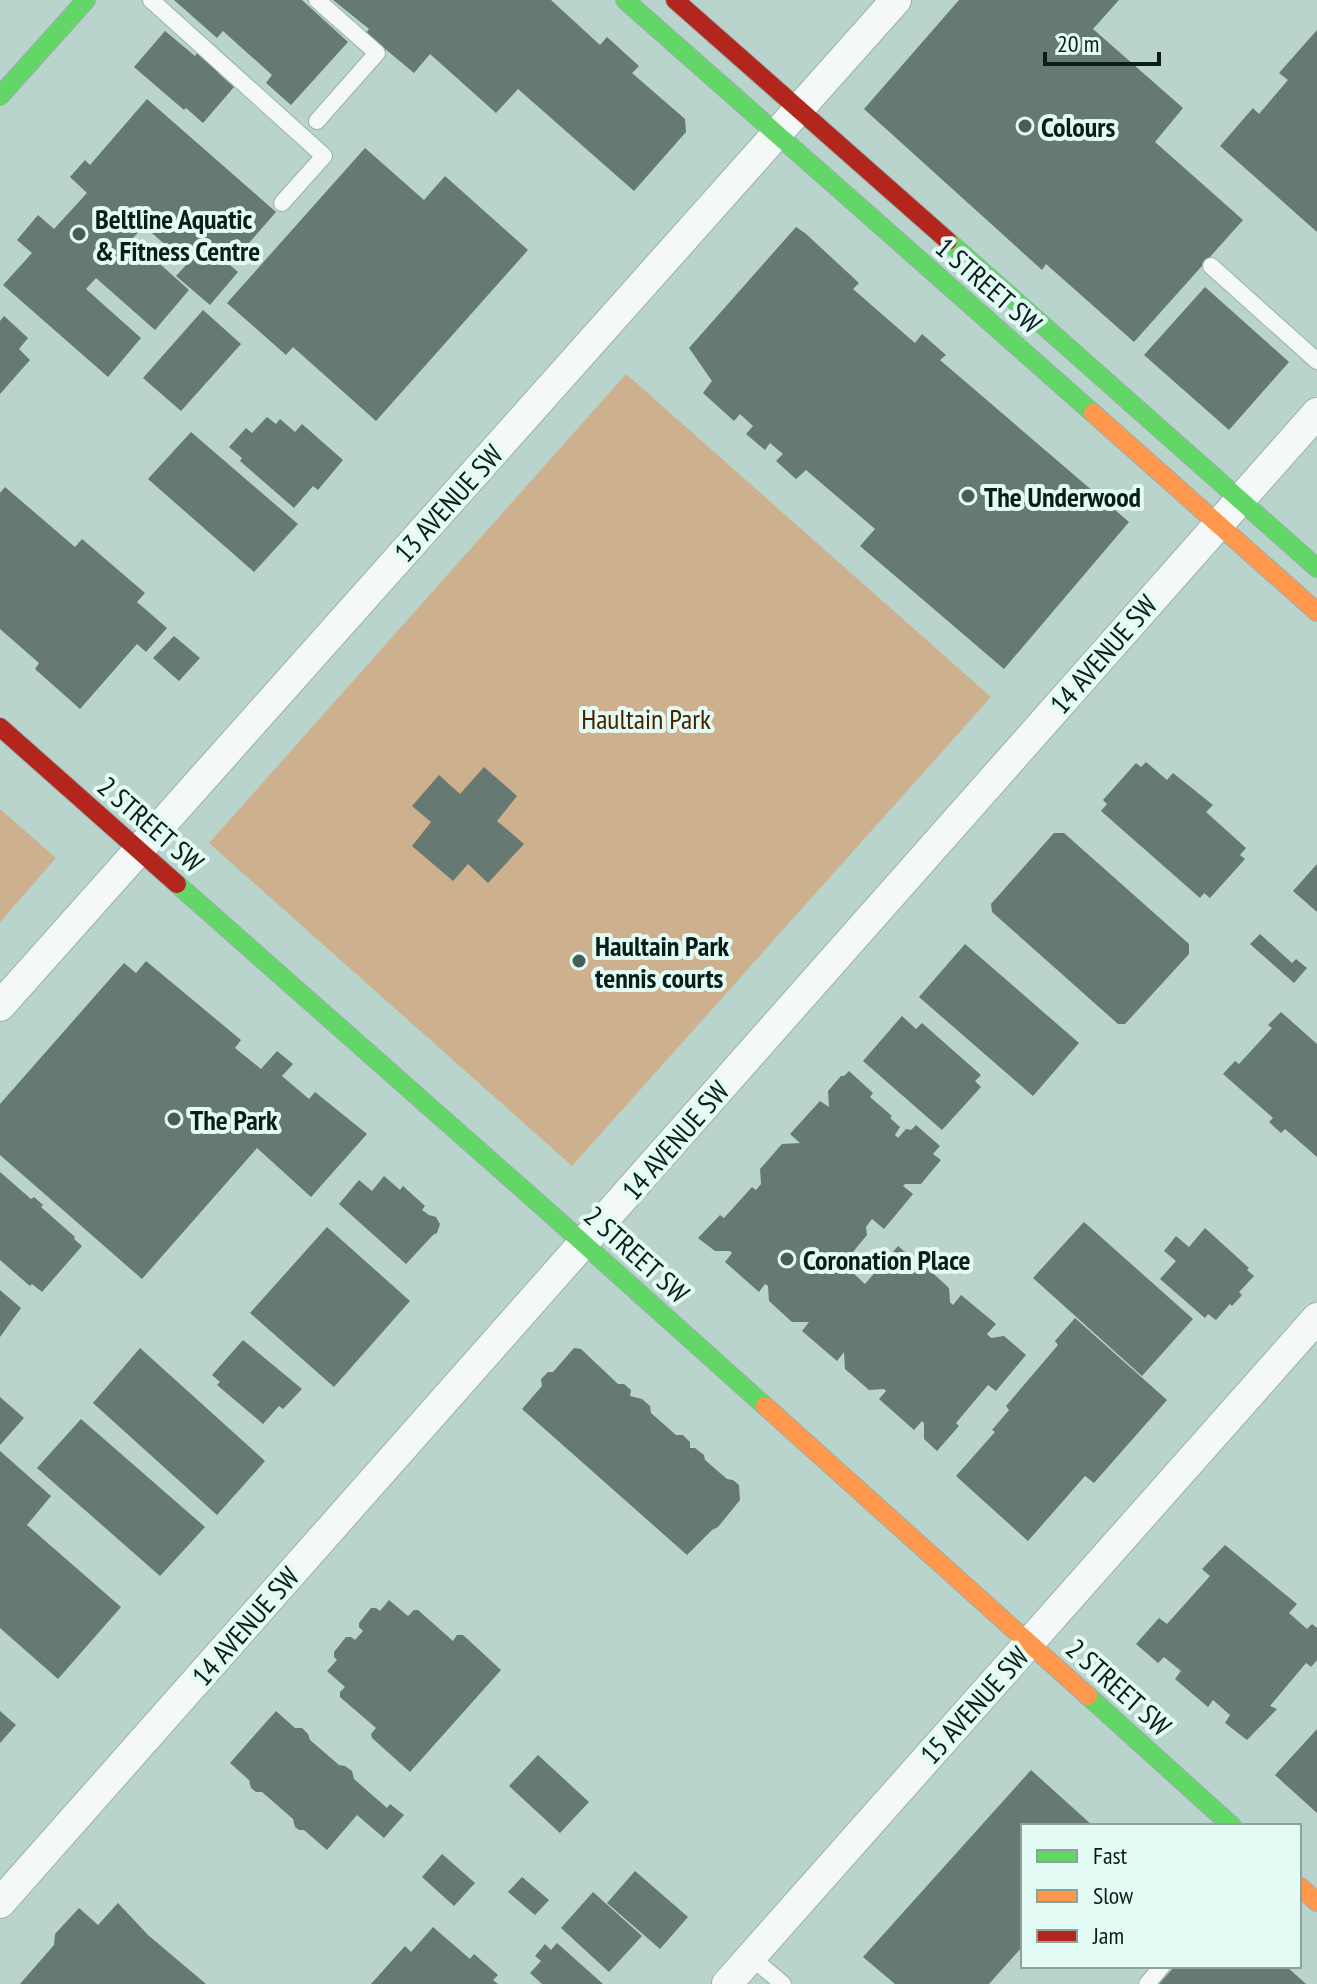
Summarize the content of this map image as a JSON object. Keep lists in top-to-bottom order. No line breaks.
{"streets":{"street":["1 STREET SW","13 AVENUE SW","14 AVENUE SW","2 STREET SW","15 AVENUE SW"]},"crossings":[["1 STREET SW","13 AVENUE SW"],["1 STREET SW","14 AVENUE SW"],["13 AVENUE SW","2 STREET SW"],["14 AVENUE SW","2 STREET SW"],["2 STREET SW","15 AVENUE SW"]],"parks":["Haultain Park"],"places":["Colours","Beltline Aquatic & Fitness Centre","The Underwood","Haultain Park tennis courts","The Park","Coronation Place"],"legend":["Fast","Slow","Jam"],"scale_bar":"20 m"}
